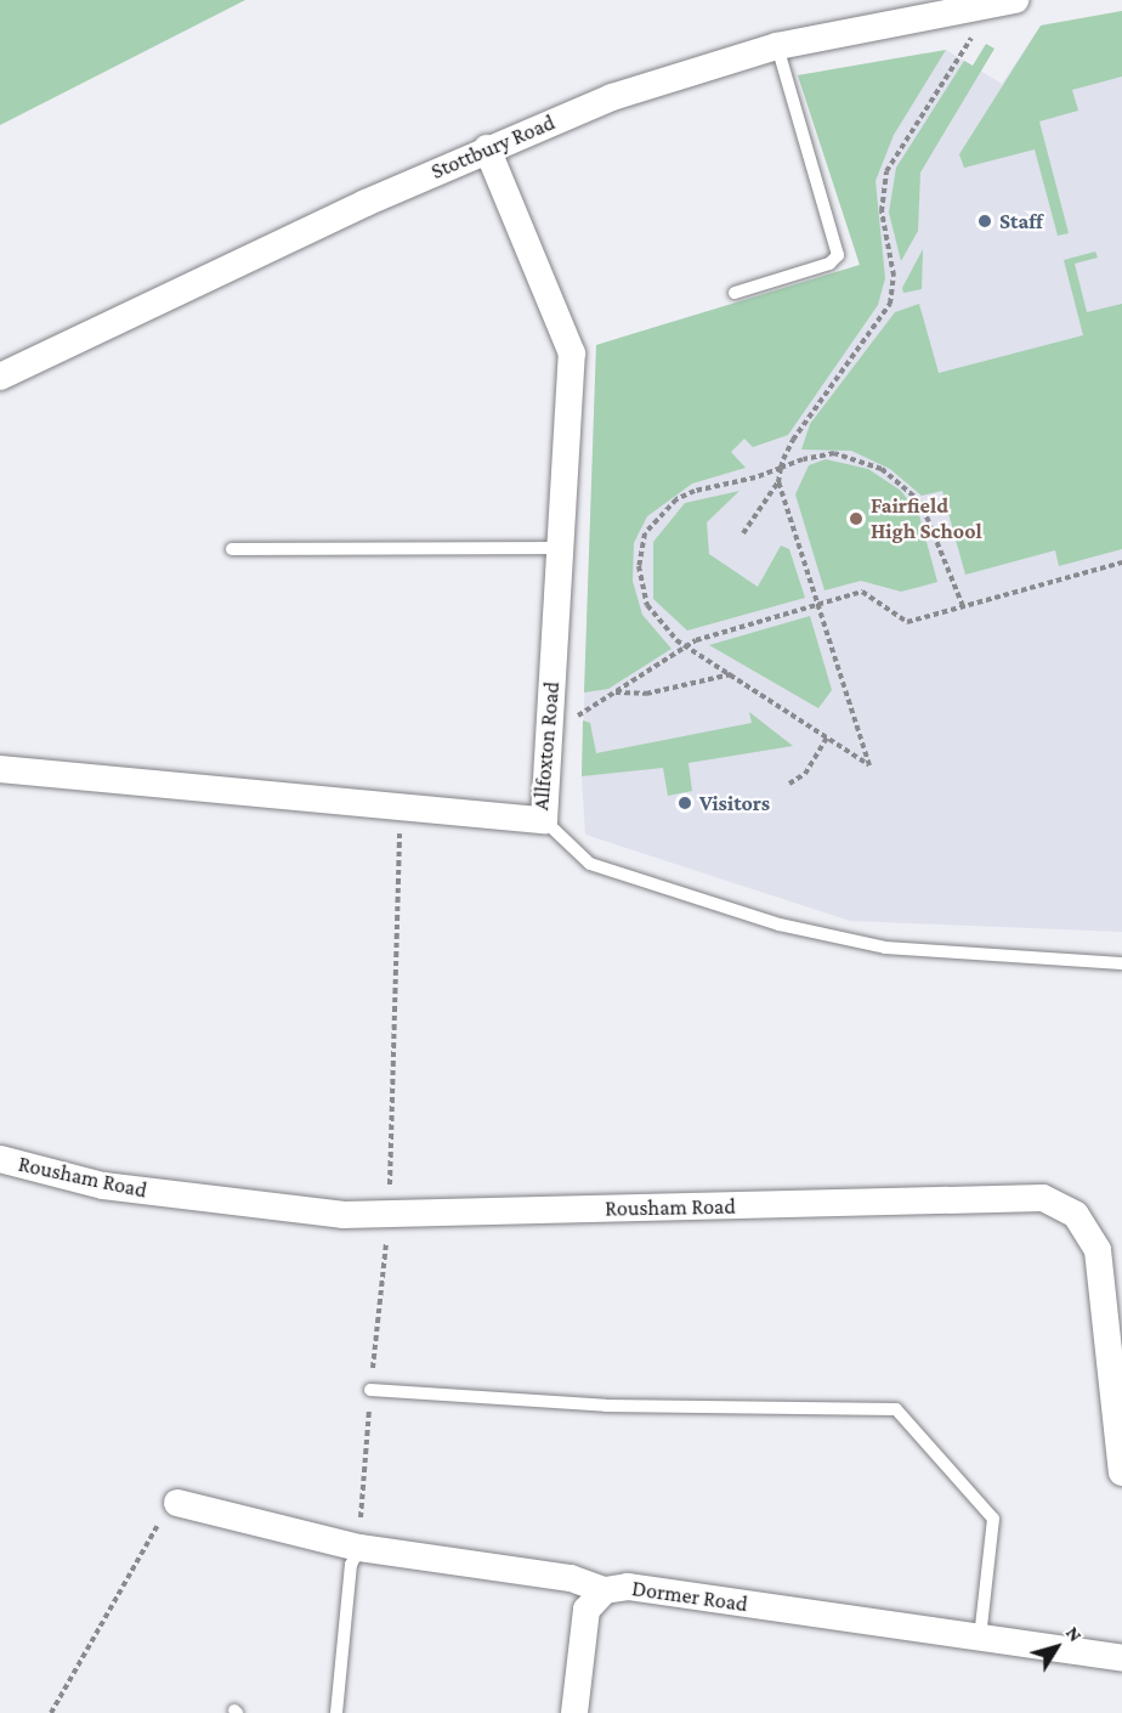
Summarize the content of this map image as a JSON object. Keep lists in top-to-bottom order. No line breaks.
{"streets":{"street":["Stottbury Road","Allfoxton Road","Rousham Road","Dormer Road"]},"crossings":[["Stottbury Road","Allfoxton Road"]],"places":["Staff","Fairfield High School","Visitors"],"north":"top right"}
